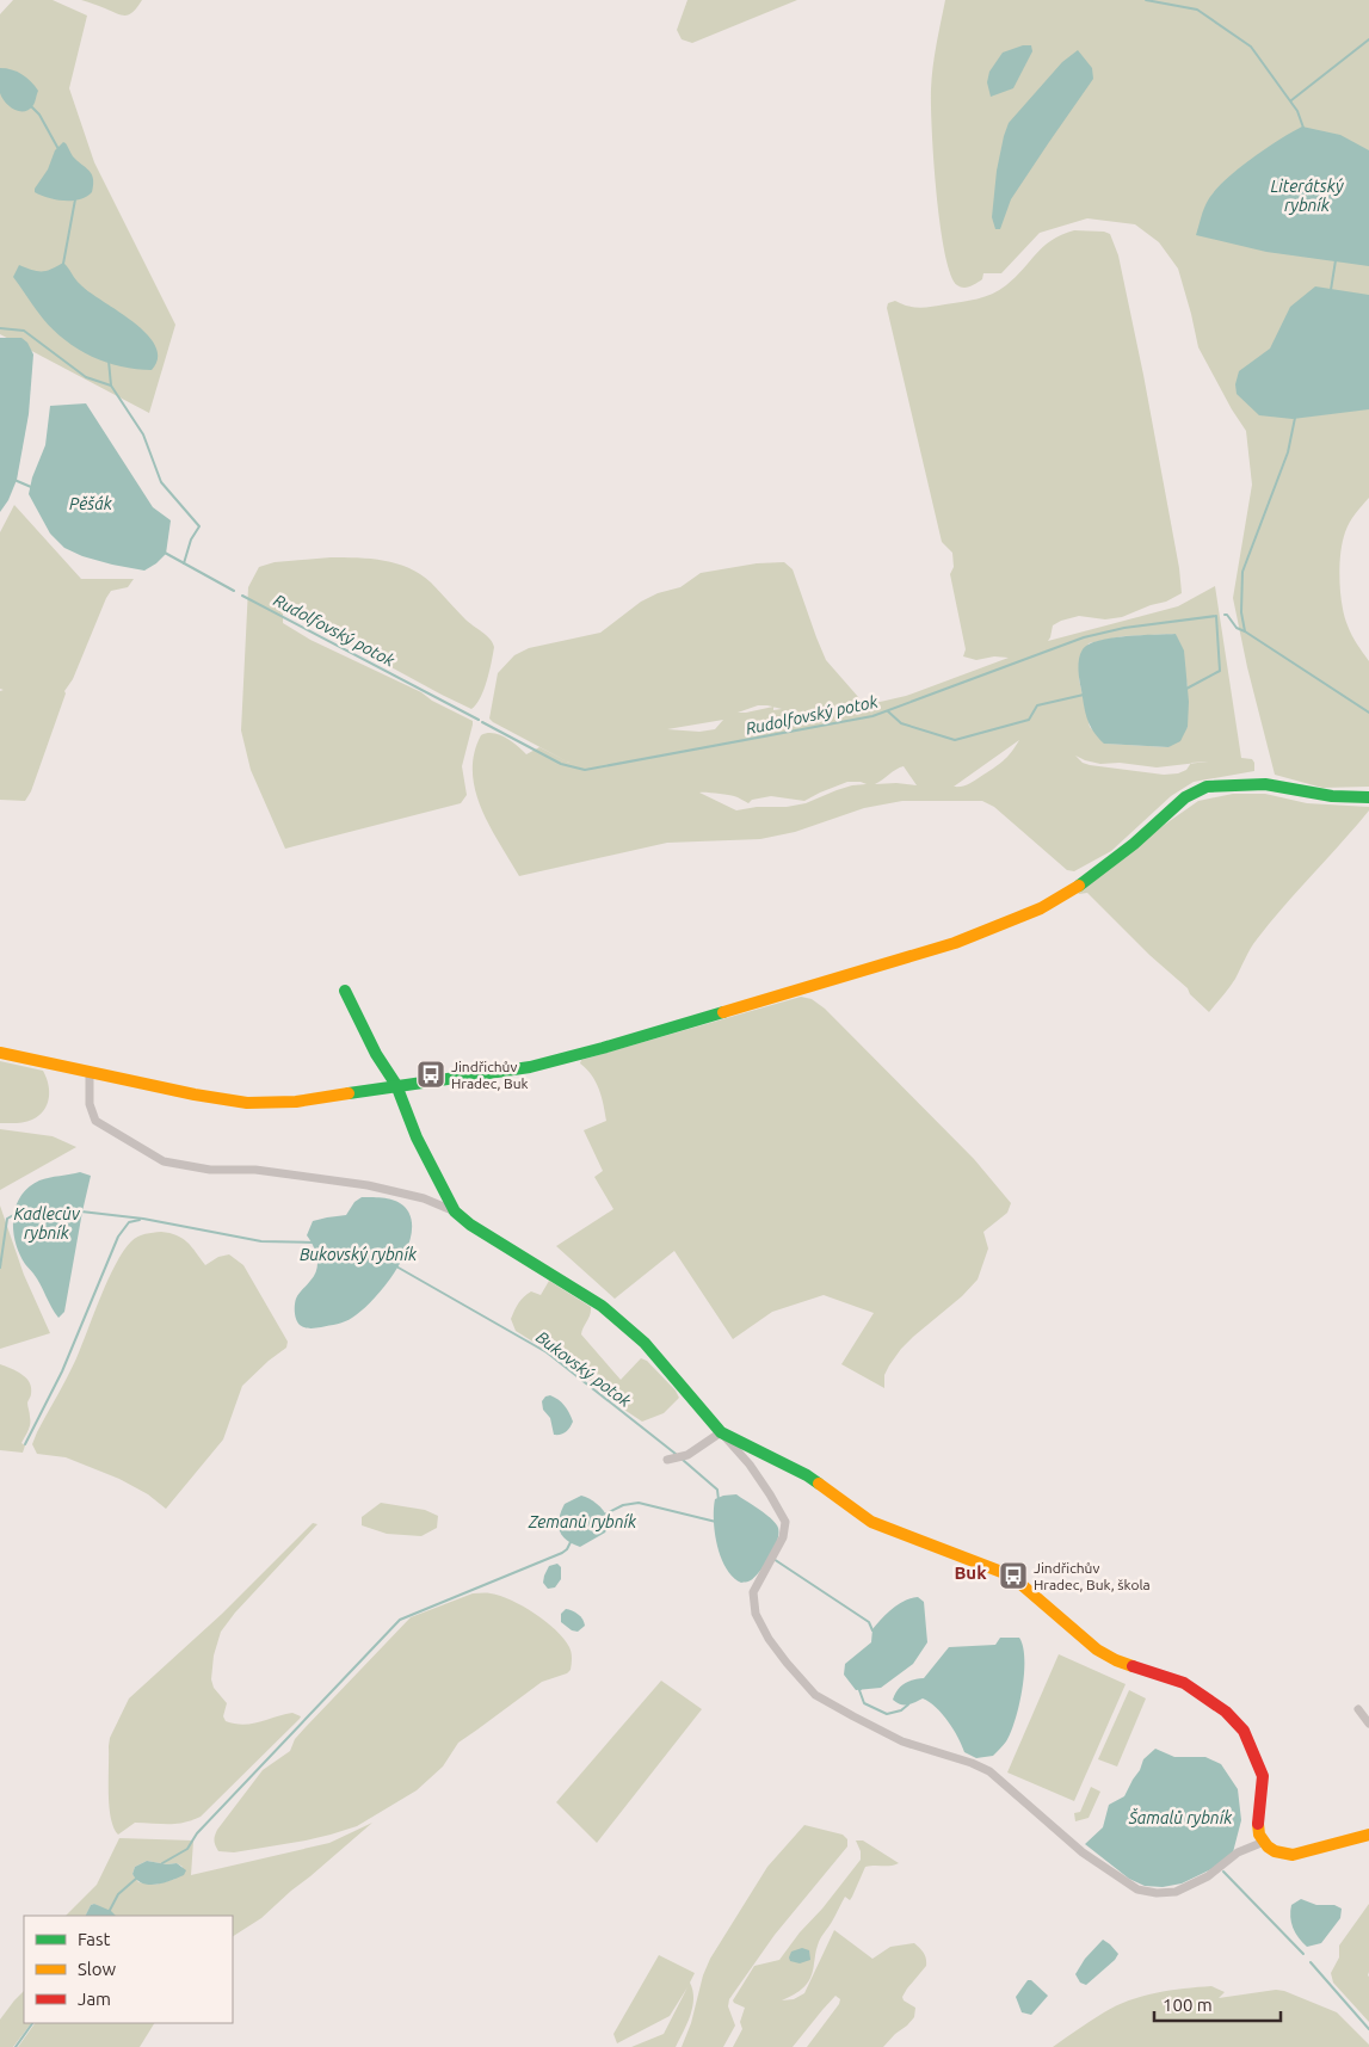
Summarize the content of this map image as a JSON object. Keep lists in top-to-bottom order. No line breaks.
{"districts":["Buk"],"water":["Literátský rybník","Pěšák","Rudolfovský potok","Kadlecův rybník","Bukovský rybník","Bukovský potok","Zemanů rybník","Šamalů rybník"],"places":{"bus stop":["Jindřichův Hradec, Buk","Jindřichův Hradec, Buk, škola"]},"legend":["Fast","Slow","Jam"],"scale_bar":"100 m"}
